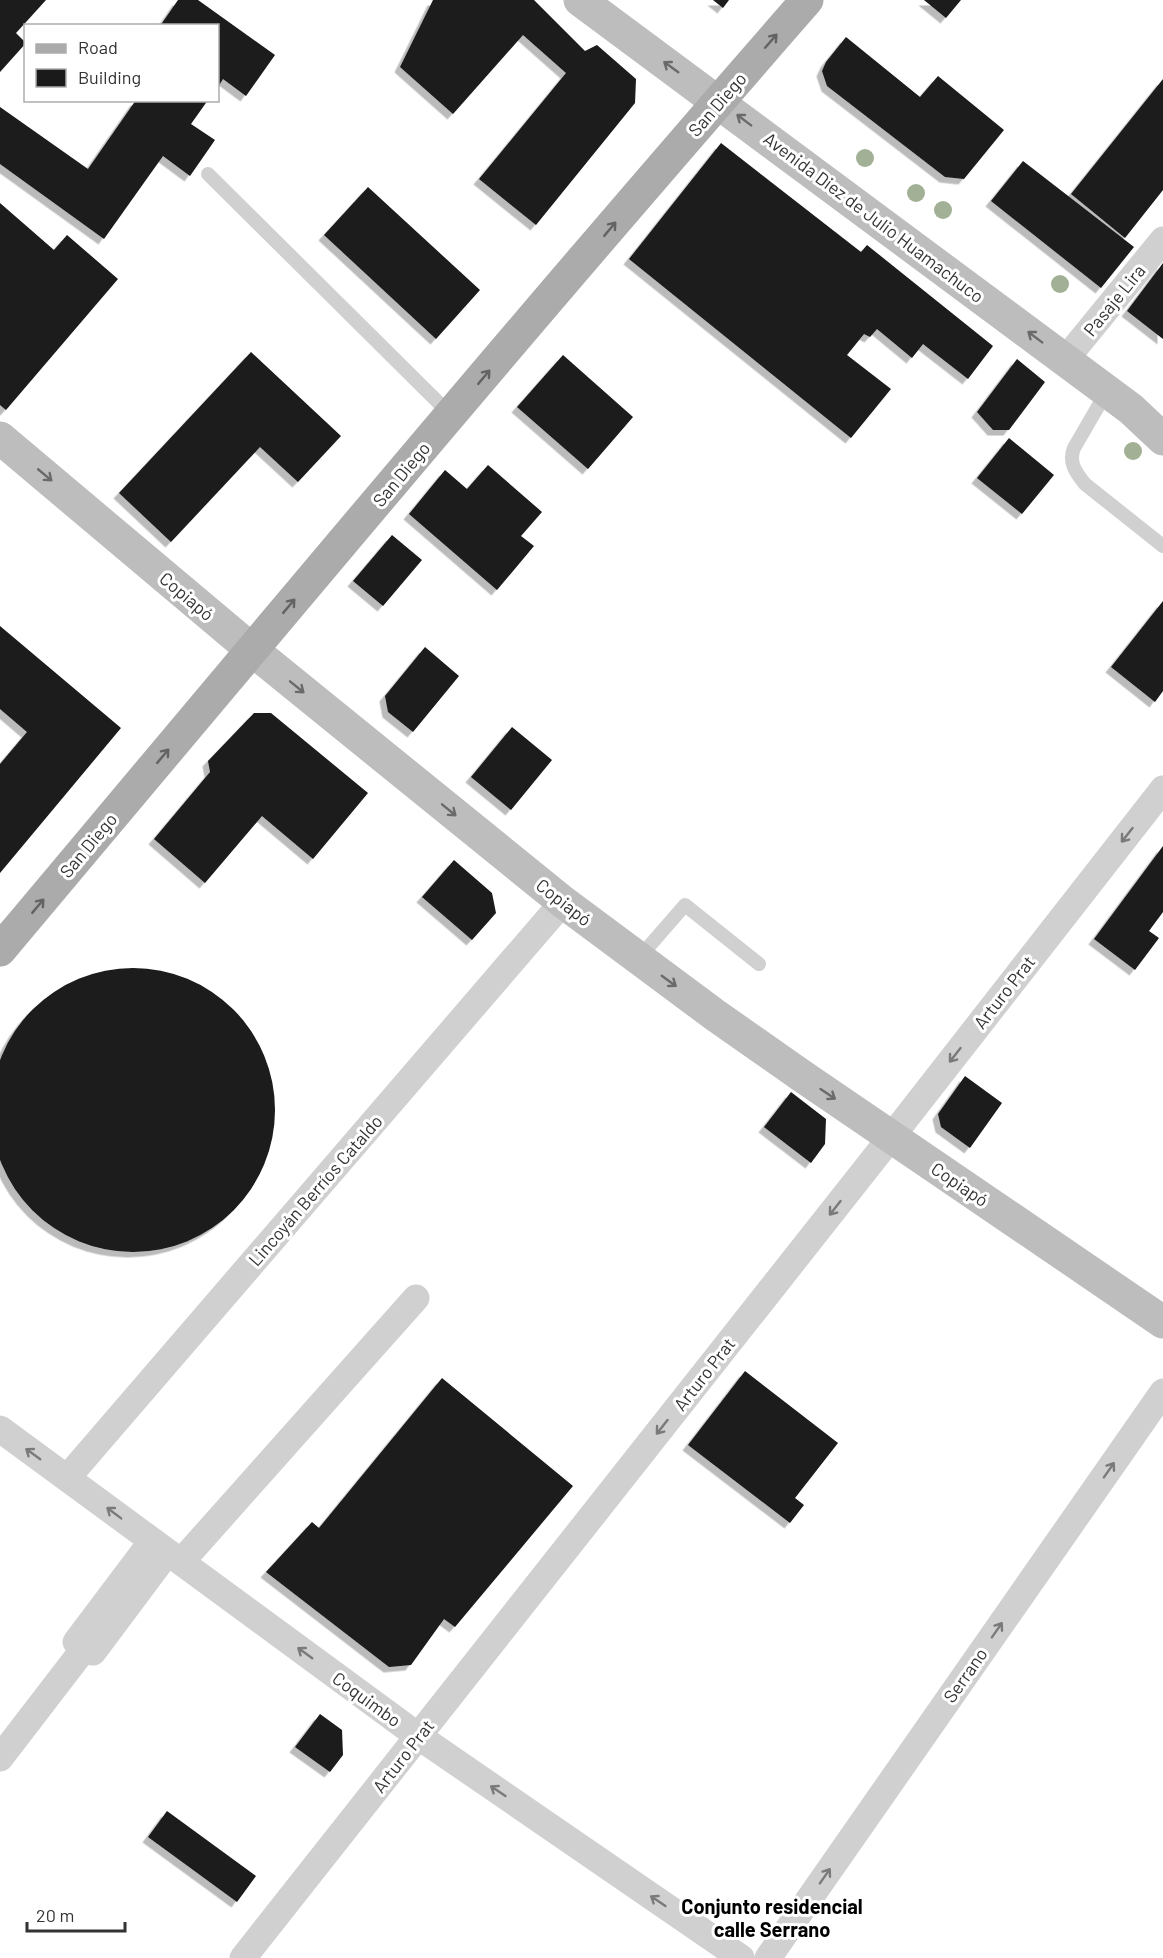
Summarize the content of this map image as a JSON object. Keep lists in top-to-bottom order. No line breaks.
{"streets":{"main road":["San Diego"],"street":["Avenida Diez de Julio Huamachuco","Pasaje Lira","Copiapó","Arturo Prat","Lincoyán Berríos Cataldo","Serrano","Coquimbo"]},"crossings":[["San Diego","Avenida Diez de Julio Huamachuco"],["San Diego","Copiapó"],["Avenida Diez de Julio Huamachuco","Pasaje Lira"],["Copiapó","Arturo Prat"],["Copiapó","Lincoyán Berríos Cataldo"],["Arturo Prat","Coquimbo"],["Lincoyán Berríos Cataldo","Coquimbo"]],"one_way":["San Diego","Avenida Diez de Julio Huamachuco","Copiapó","Arturo Prat","Serrano","Coquimbo"],"districts":["Conjunto residencial calle Serrano"],"legend":["Road","Building"],"scale_bar":"20 m"}
